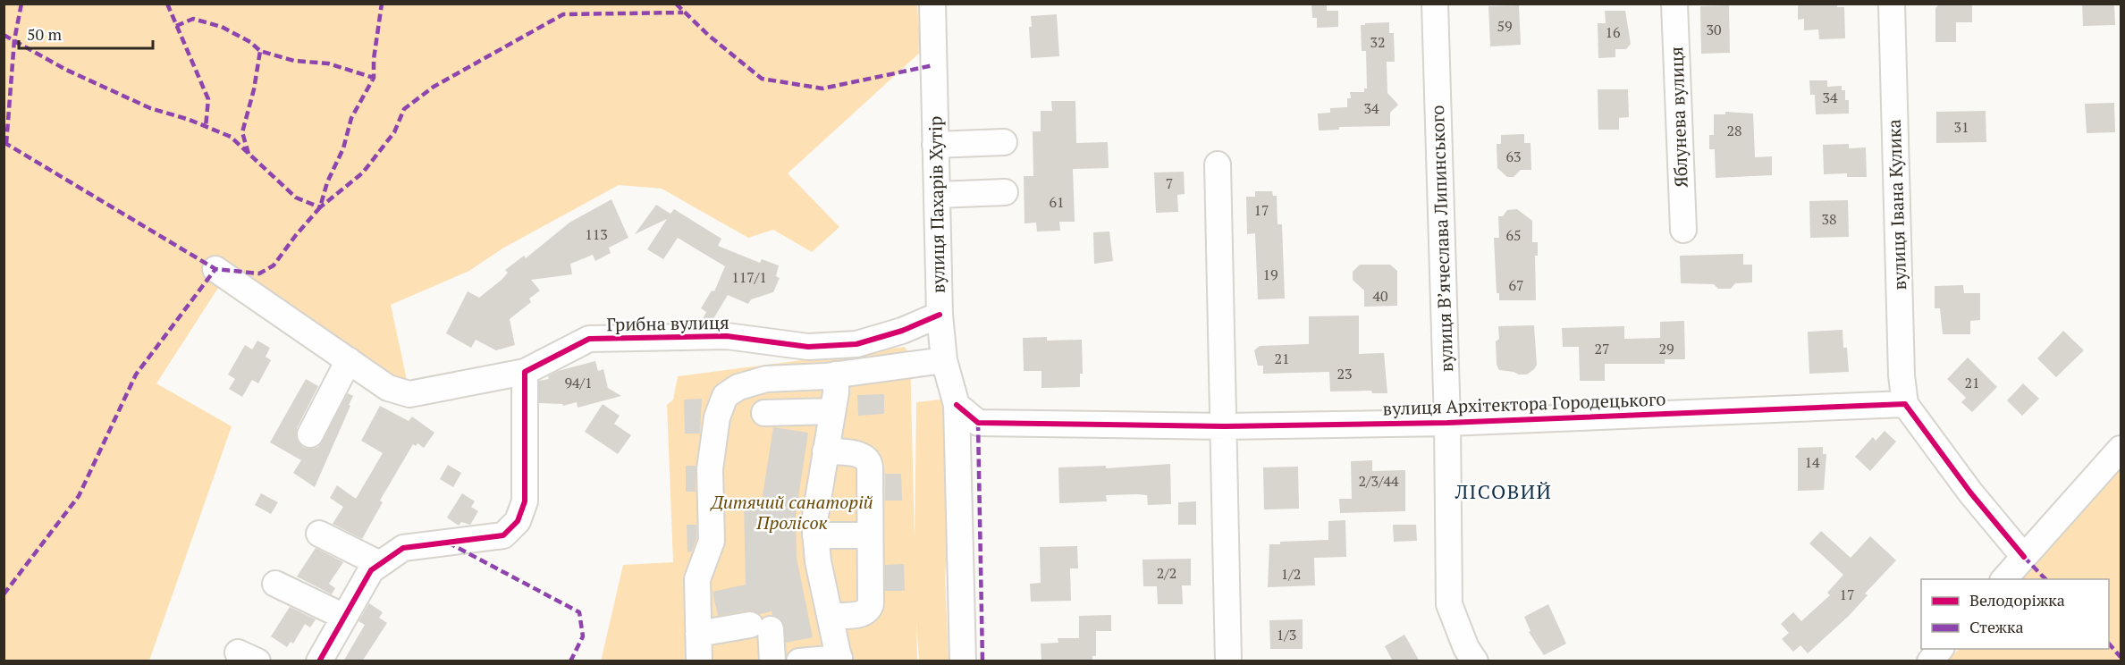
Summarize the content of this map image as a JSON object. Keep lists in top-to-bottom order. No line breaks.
{"streets":{"street":["Яблунева вулиця","вулиця Пахарів Хутір","вулиця Івана Кулика","вулиця Вʼячеслава Липинського","Грибна вулиця","вулиця Архітектора Городецького"]},"crossings":[["вулиця Пахарів Хутір","Грибна вулиця"],["вулиця Пахарів Хутір","вулиця Архітектора Городецького"],["вулиця Івана Кулика","вулиця Архітектора Городецького"],["вулиця Вʼячеслава Липинського","вулиця Архітектора Городецького"]],"districts":["ЛІСОВИЙ"],"parks":["Дитячий санаторій Пролісок"],"house_numbers":["59","30","16","32","34","34","31","28","63","7","61","17","38","113","65","19","117/1","67","40","27","29","21","23","94/1","21","14","2/3/44","2/2","1/2","17","1/3"],"legend":["Велодоріжка","Стежка"],"scale_bar":"50 m"}
